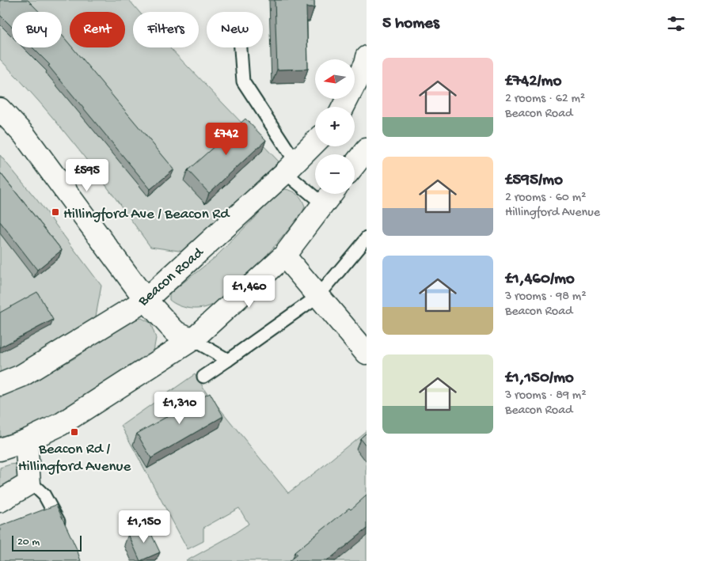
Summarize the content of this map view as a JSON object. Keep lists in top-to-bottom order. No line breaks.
{"streets":{"street":["Beacon Road"]},"places":{"transit":["Hillingford Ave / Beacon Rd","Beacon Rd / Hillingford Avenue"]},"scale_bar":"20 m","north":"left","page":{"heading":"5 homes","chip":["Buy","Rent","Filters","New"],"list":[{"name":"£742/mo","note":"2 rooms · 62 m² · Beacon Road"},{"name":"£595/mo","note":"2 rooms · 60 m² · Hillingford Avenue"},{"name":"£1,460/mo","note":"3 rooms · 98 m² · Beacon Road"},{"name":"£1,150/mo","note":"3 rooms · 89 m² · Beacon Road"}],"map_buttons":["+","−"],"price":["£742","£595","£1,460","£1,310","£1,150"],"scale":"20 m"}}
